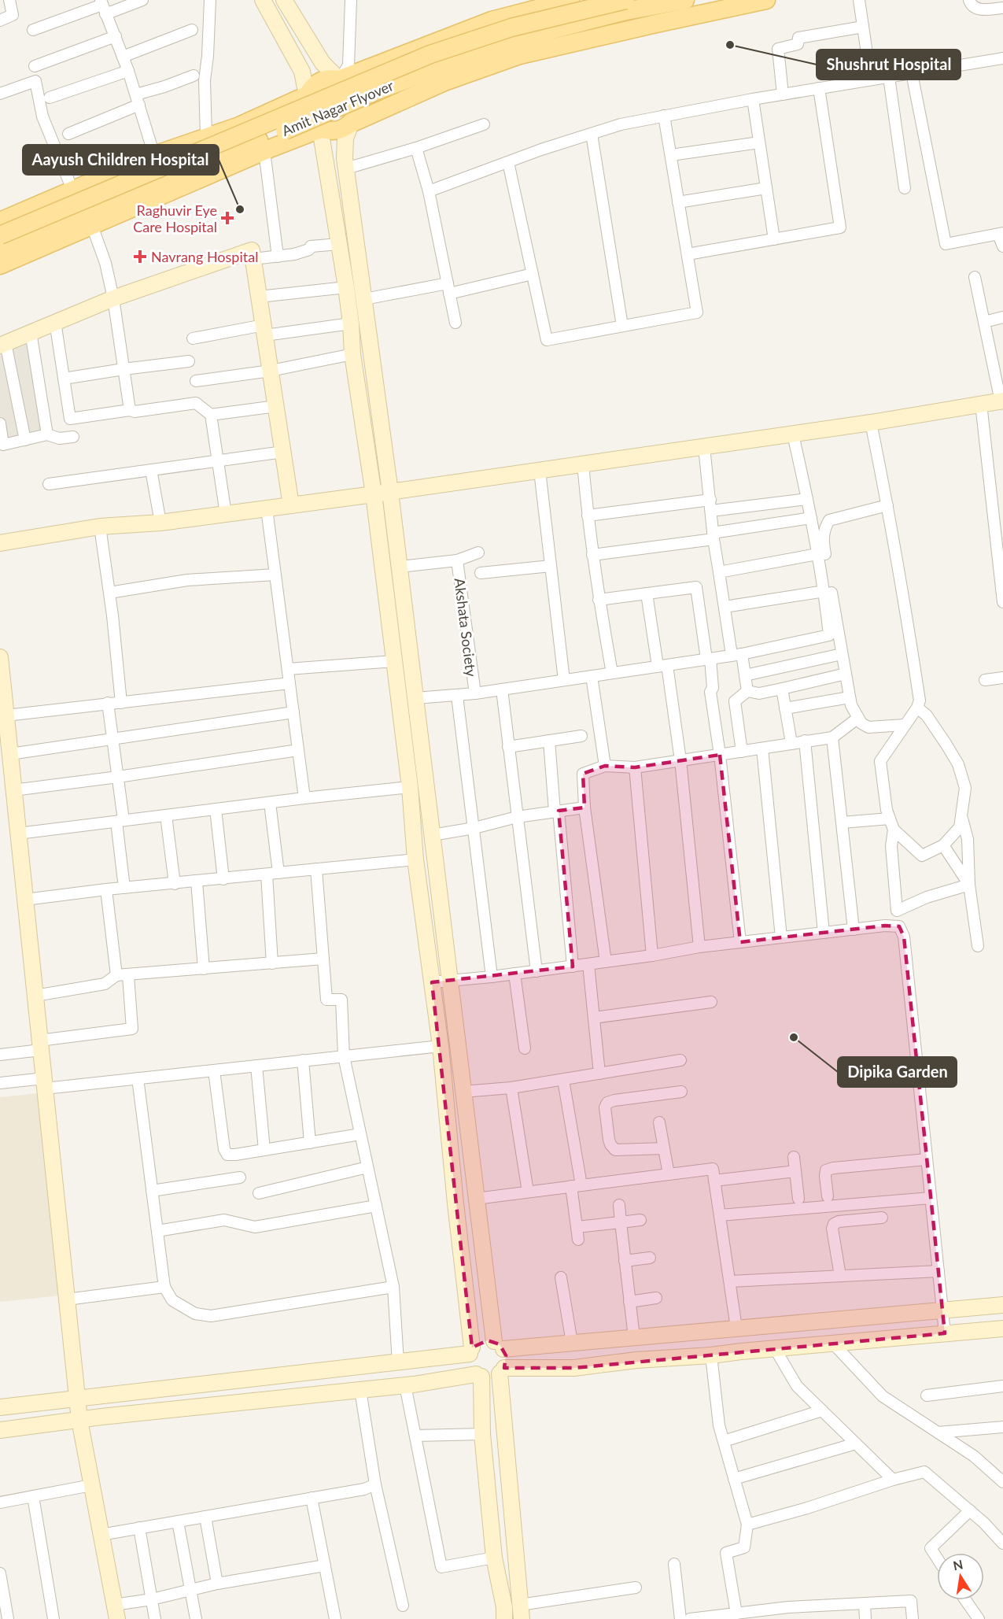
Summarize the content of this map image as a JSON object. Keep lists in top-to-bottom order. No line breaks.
{"streets":{"main road":["Amit Nagar Flyover"],"street":["Akshata Society"]},"places":{"other":["Shushrut Hospital","Aayush Children Hospital","Dipika Garden"],"health":["Raghuvir Eye Care Hospital","Navrang Hospital"]},"north":"top"}
